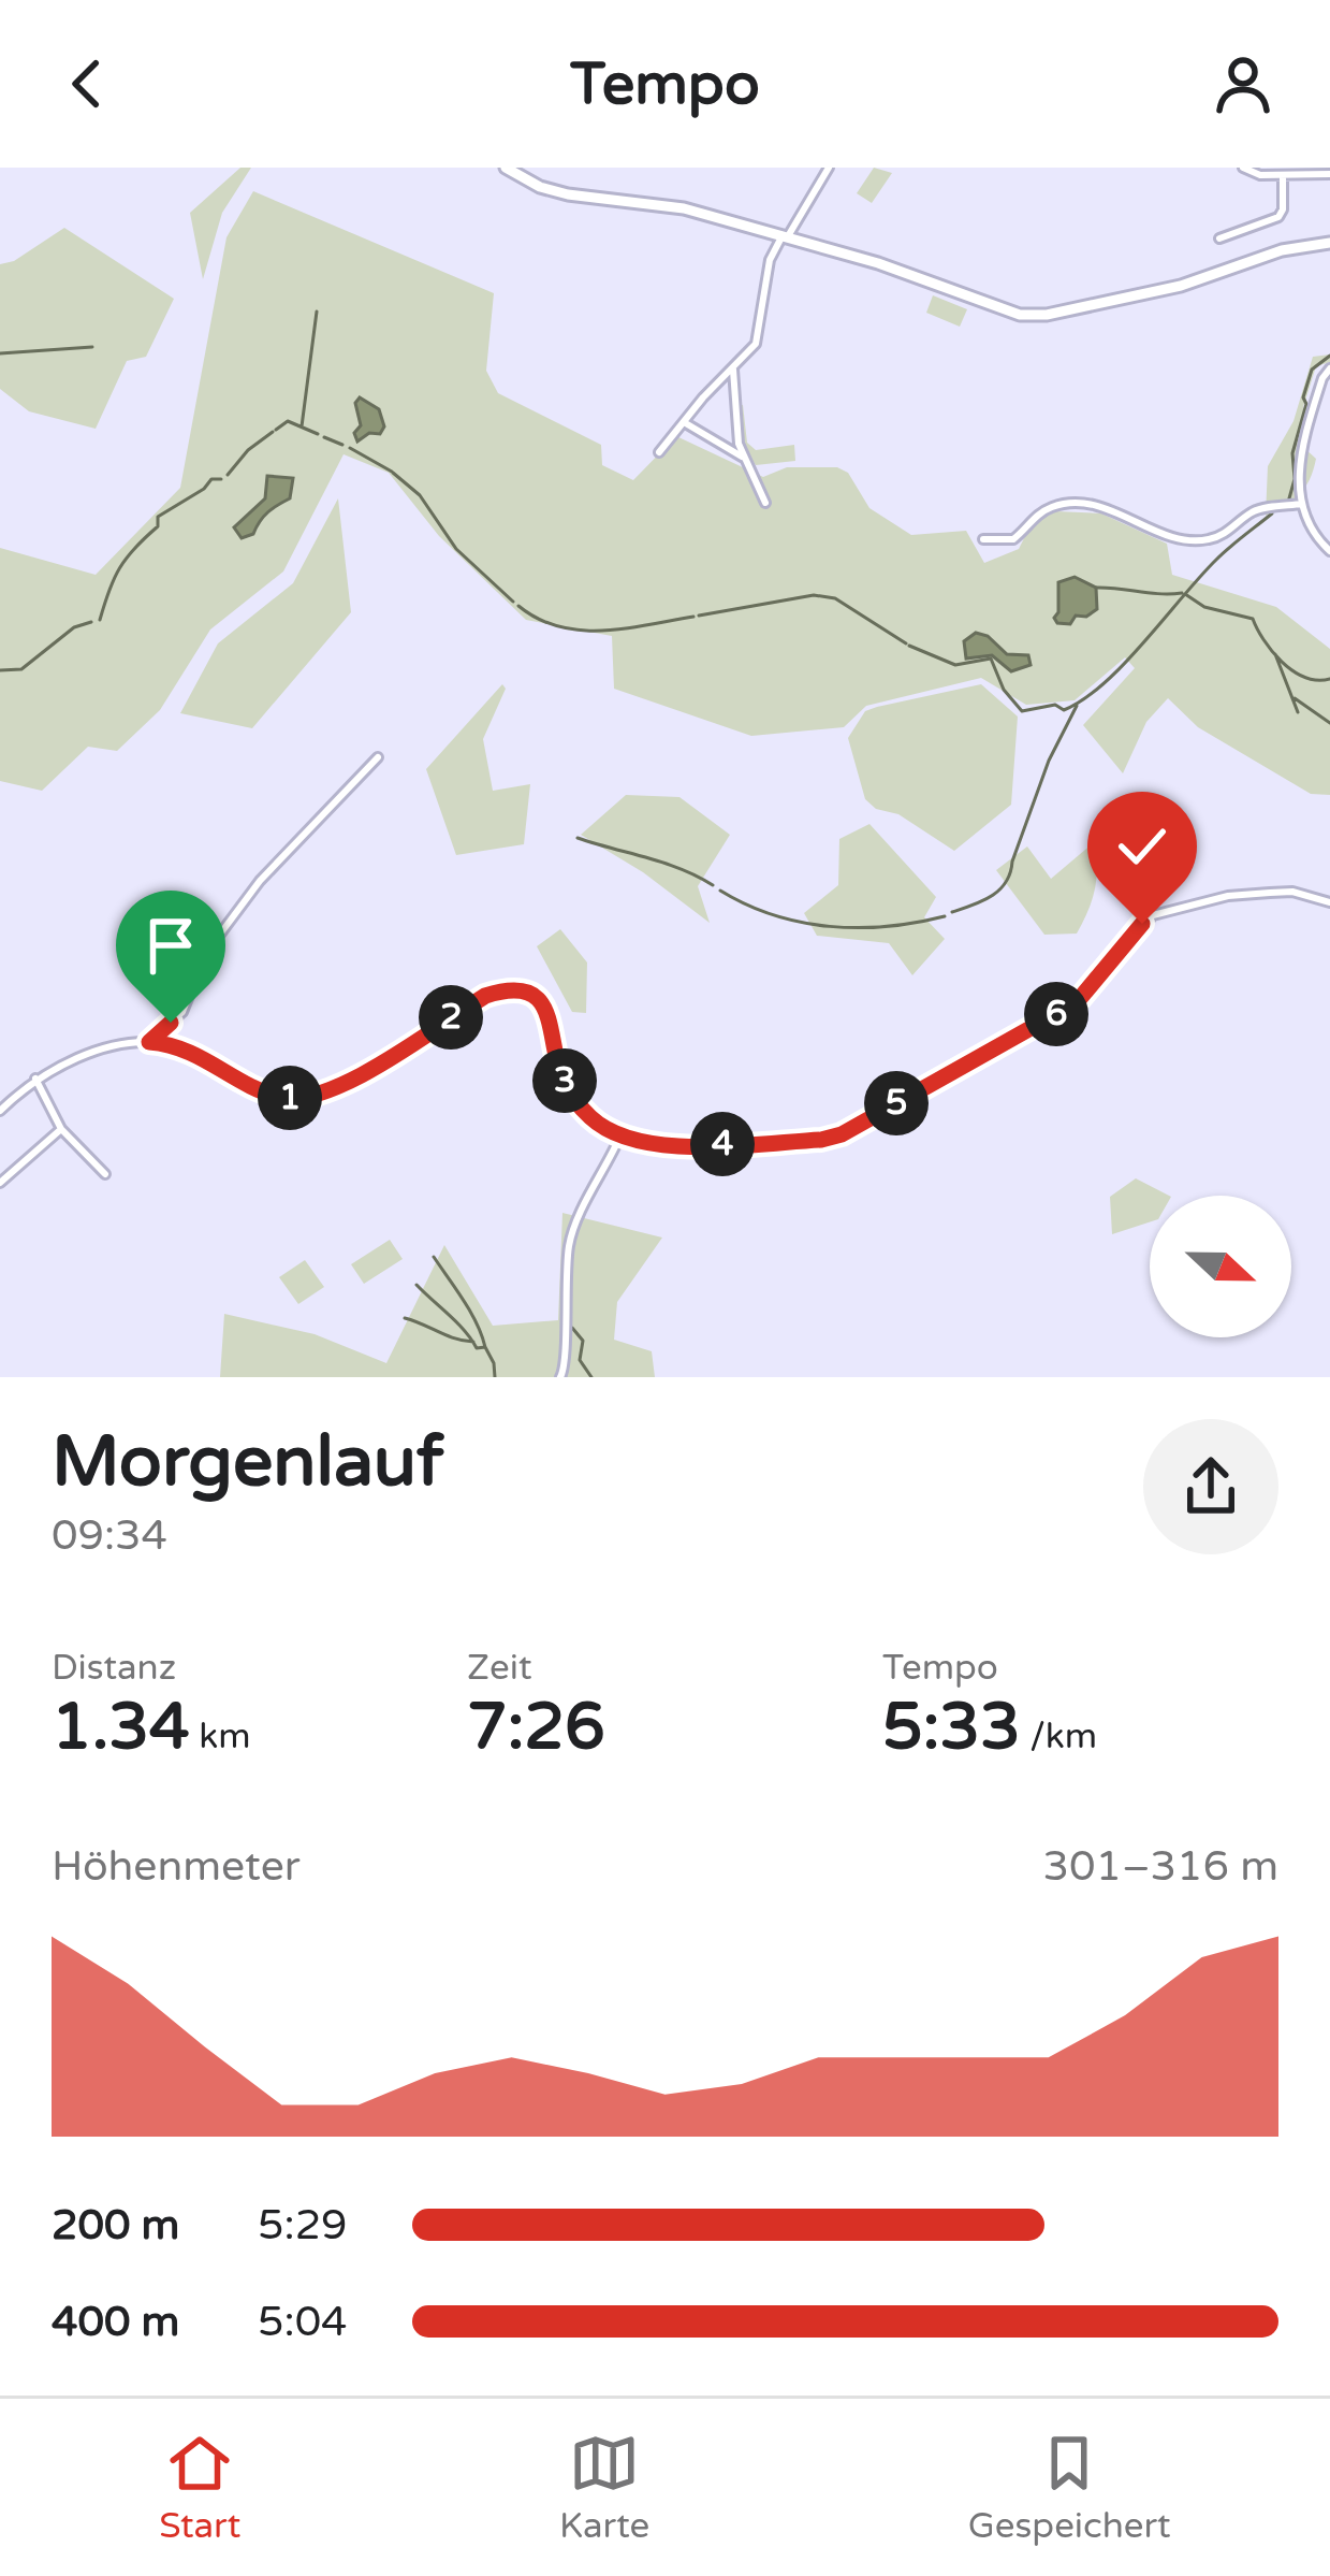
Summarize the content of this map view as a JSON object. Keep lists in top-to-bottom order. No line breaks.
{"north":"right","page":{"header":"Tempo","pins":["6","2","3","1","5","4"],"heading":["Morgenlauf","09:34"],"stats":[["Distanz","1.34 km"],["Zeit","7:26"],["Tempo","5:33 /km"]],"chart":["Höhenmeter","301–316 m"],"list":[{"name":"200 m","note":"5:29"},{"name":"400 m","note":"5:04"}],"tabs":["Start","Karte","Gespeichert"]}}
